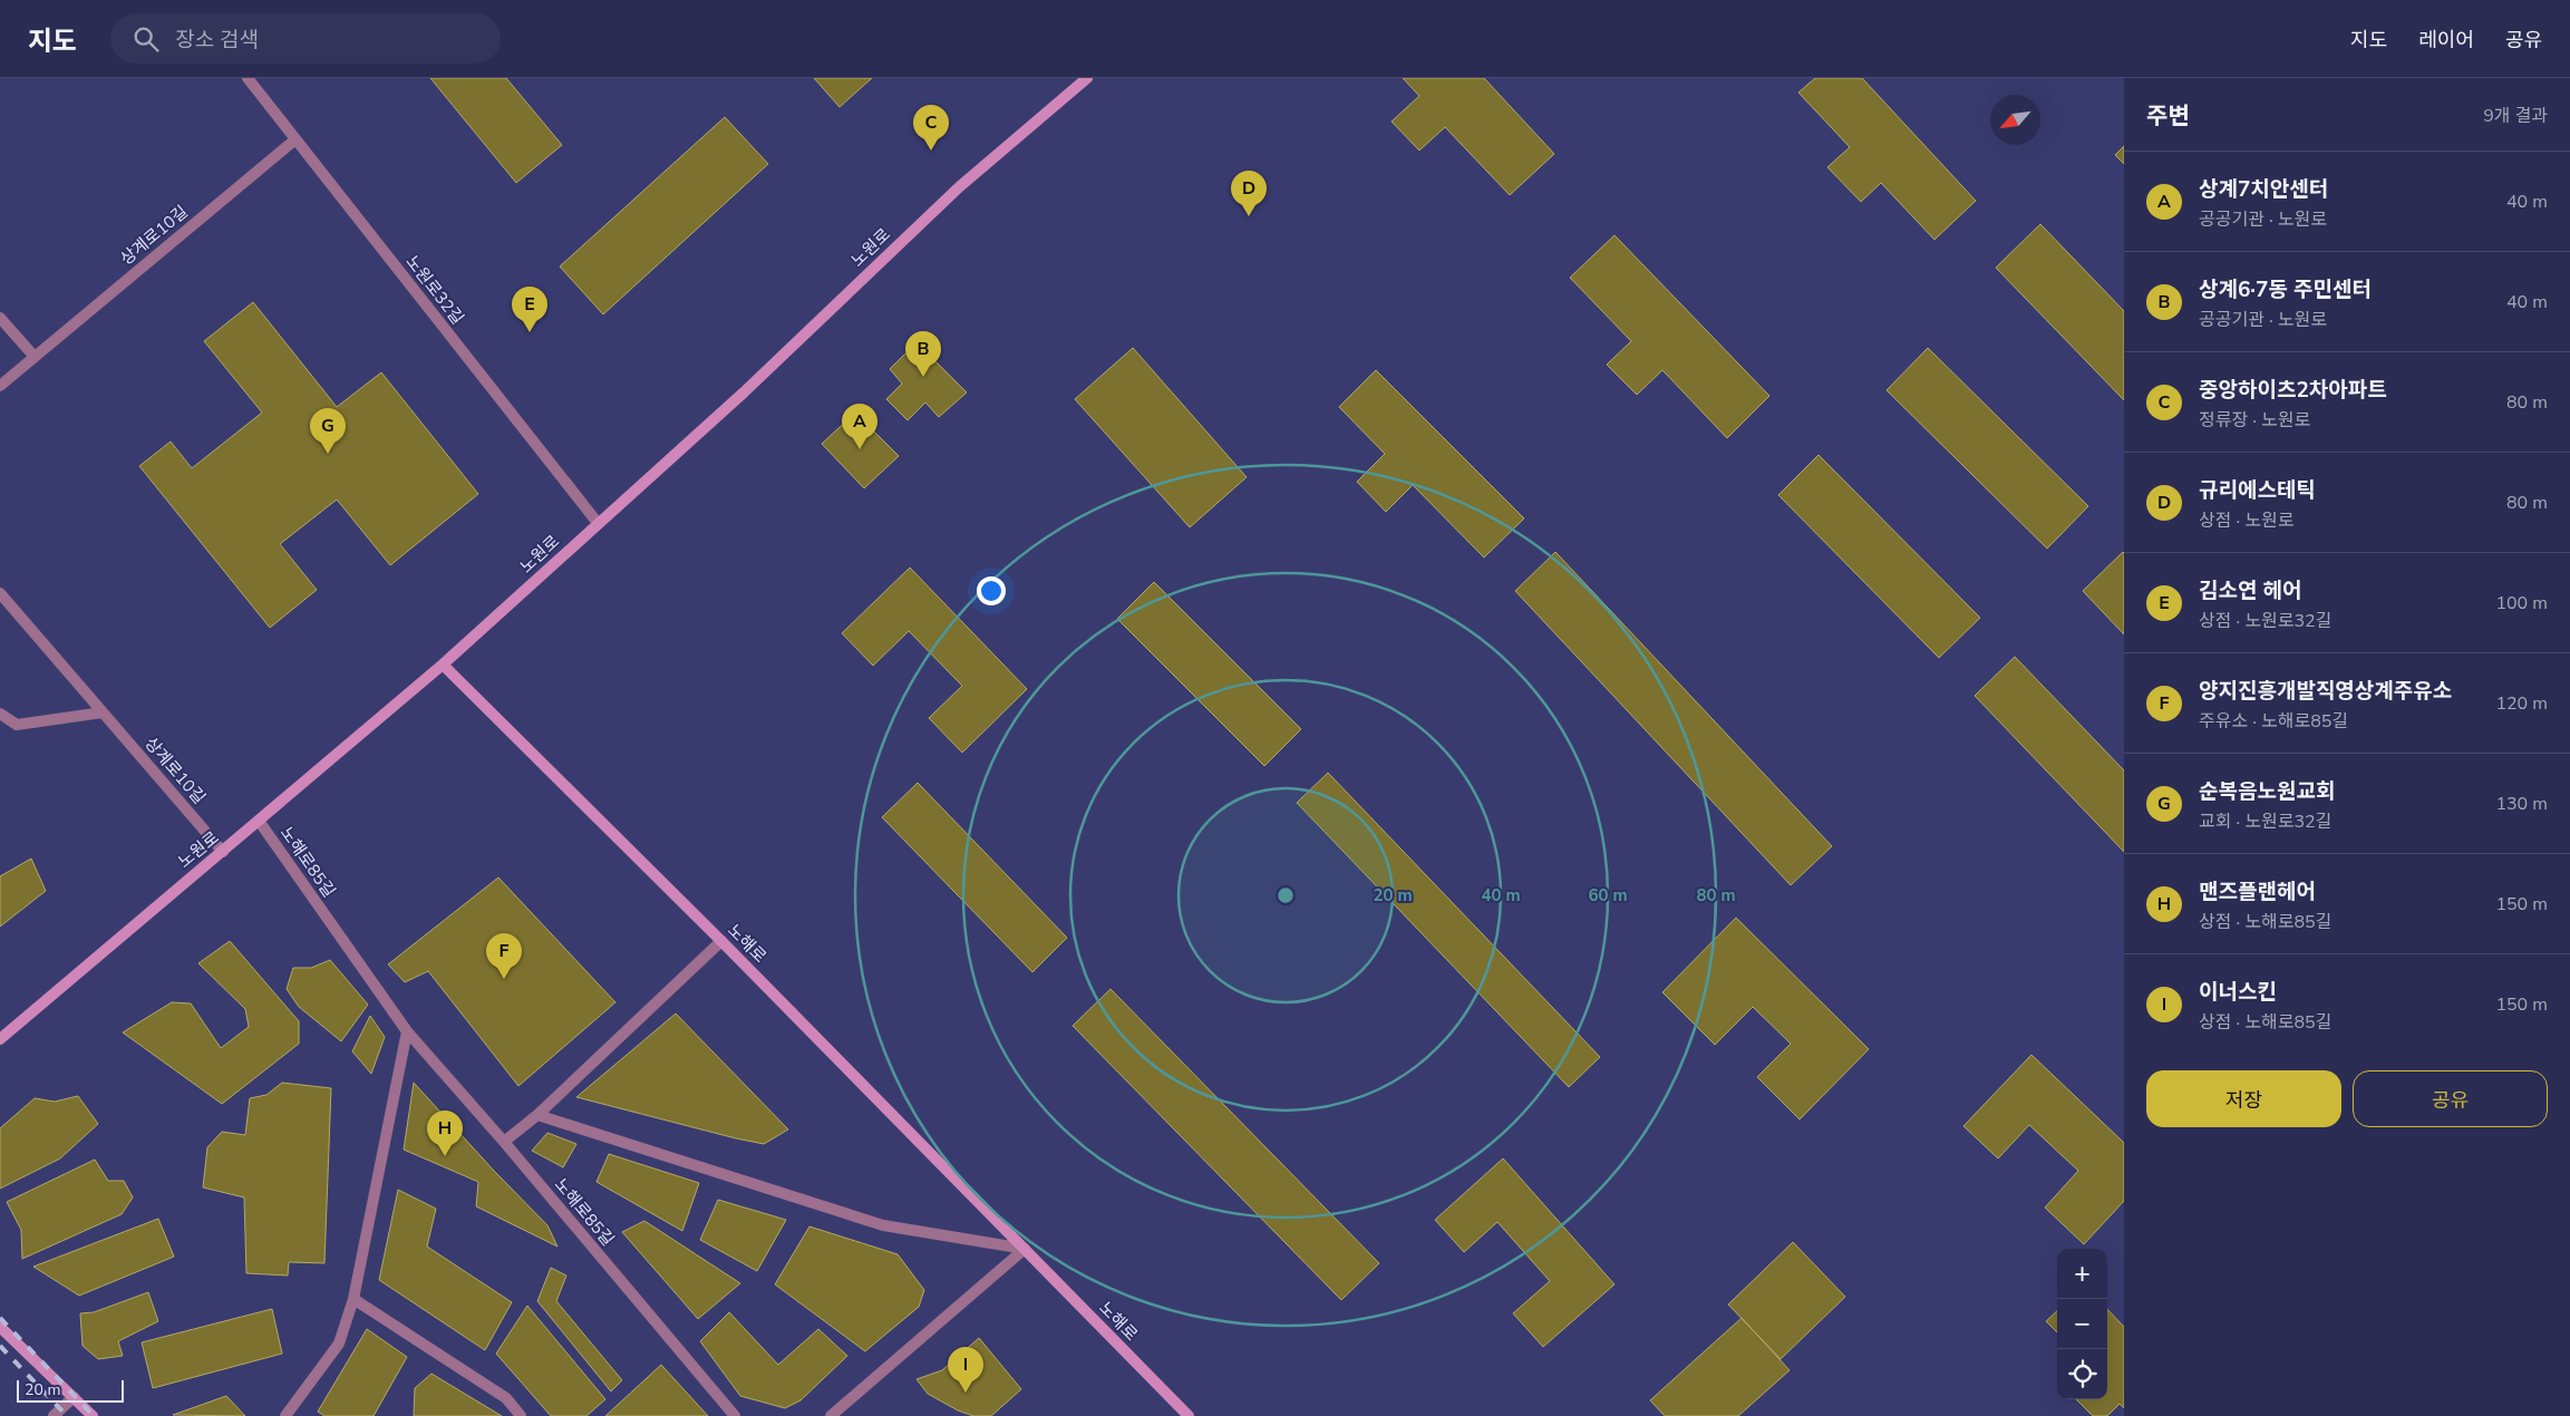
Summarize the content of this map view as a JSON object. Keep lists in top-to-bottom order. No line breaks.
{"streets":{"main road":["노원로","노해로"],"street":["상계로10길","노원로32길","노해로85길"]},"crossings":[["상계로10길","노원로"],["상계로10길","노원로32길"],["노원로","노원로32길"],["노원로","노해로85길"],["노원로","노해로"]],"scale_bar":"20 m","north":"bottom left","page":{"header":"지도","search":"장소 검색","nav":["지도","레이어","공유"],"heading":["주변","9개 결과"],"pins":["C","D","E","B","A","G","F","H","I"],"list":[{"mark":"A","name":"상계7치안센터","note":"공공기관 · 노원로","value":"40 m"},{"mark":"B","name":"상계6·7동 주민센터","note":"공공기관 · 노원로","value":"40 m"},{"mark":"C","name":"중앙하이츠2차아파트","note":"정류장 · 노원로","value":"80 m"},{"mark":"D","name":"규리에스테틱","note":"상점 · 노원로","value":"80 m"},{"mark":"E","name":"김소연 헤어","note":"상점 · 노원로32길","value":"100 m"},{"mark":"F","name":"양지진흥개발직영상계주유소","note":"주유소 · 노해로85길","value":"120 m"},{"mark":"G","name":"순복음노원교회","note":"교회 · 노원로32길","value":"130 m"},{"mark":"H","name":"맨즈플랜헤어","note":"상점 · 노해로85길","value":"150 m"},{"mark":"I","name":"이너스킨","note":"상점 · 노해로85길","value":"150 m"}],"buttons":["저장","공유"],"map_buttons":["+","−"],"scale":"20 m"},"rings":["20 m","40 m","60 m","80 m"]}
